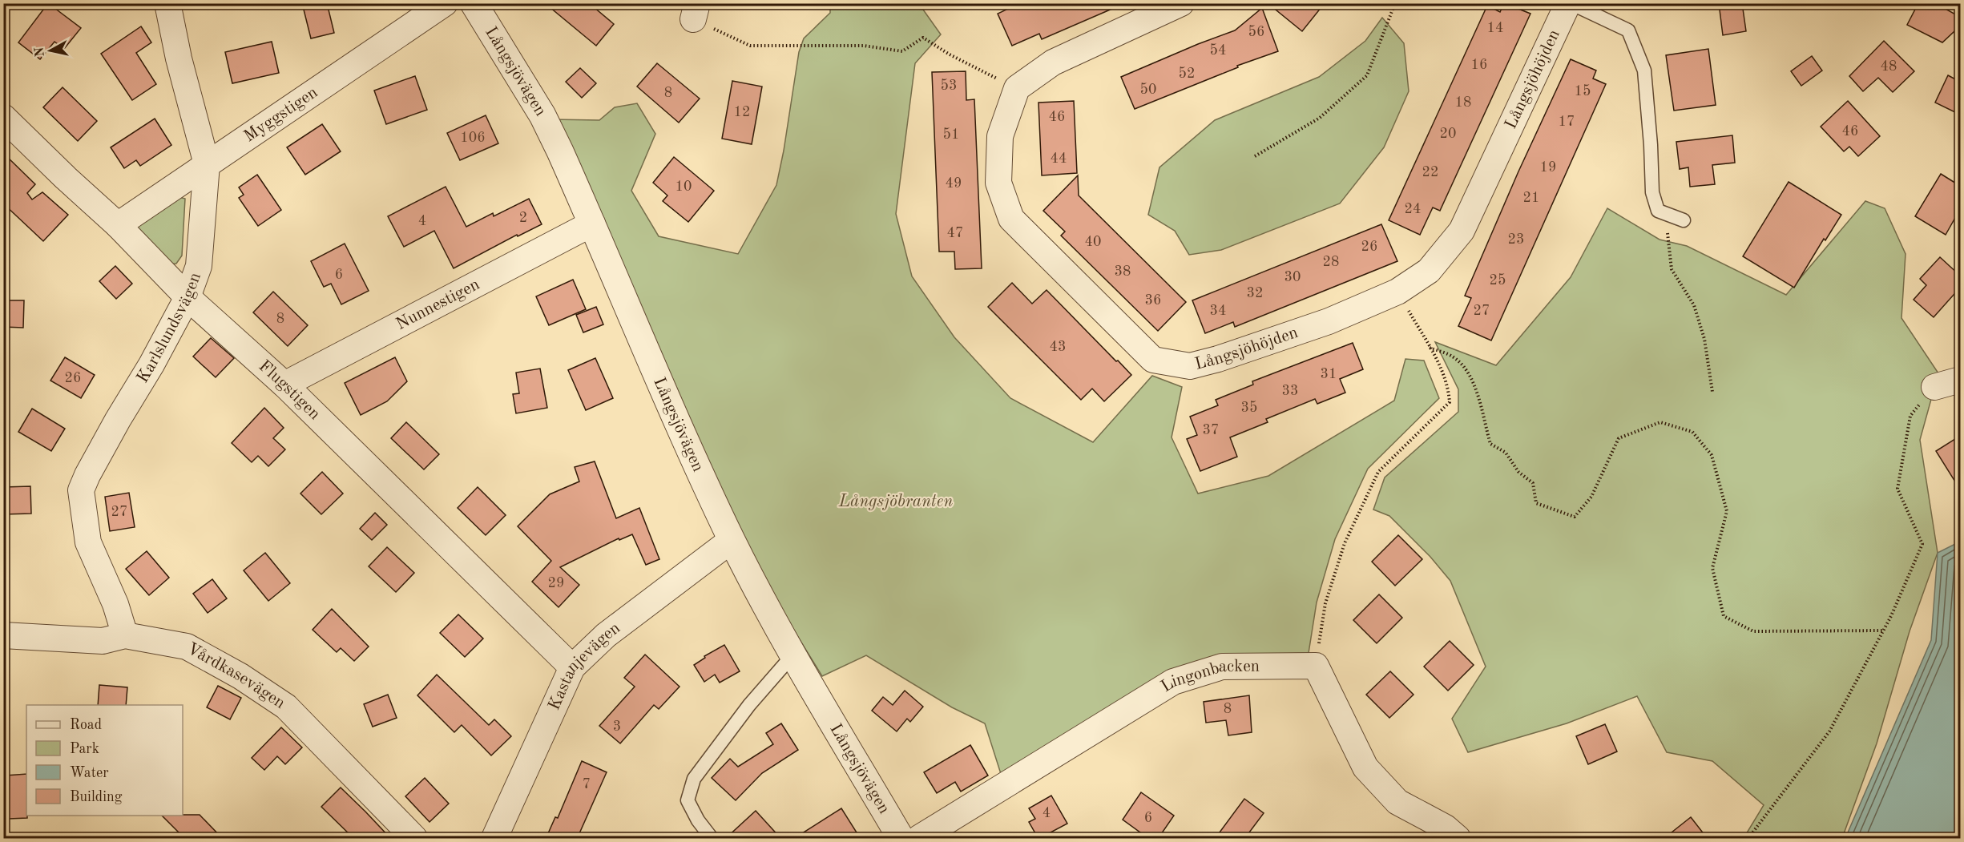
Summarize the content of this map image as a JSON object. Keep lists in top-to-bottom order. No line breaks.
{"streets":{"street":["Långsjövägen","Långsjöhöjden","Myggstigen","Nunnestigen","Karlslundsvägen","Flugstigen","Kastanjevägen","Vårdkasevägen","Lingonbacken"]},"crossings":[["Långsjövägen","Nunnestigen"],["Långsjövägen","Kastanjevägen"],["Myggstigen","Karlslundsvägen"],["Myggstigen","Flugstigen"],["Nunnestigen","Flugstigen"],["Karlslundsvägen","Flugstigen"],["Karlslundsvägen","Vårdkasevägen"],["Flugstigen","Kastanjevägen"]],"parks":["Långsjöbranten"],"house_numbers":["14","56","54","16","48","52","53","50","15","8","18","12","46","17","46","20","51","106","44","19","22","49","10","21","24","2","4","47","23","40","26","28","38","6","30","25","32","36","34","27","8","43","31","26","33","35","37","27","29","8","3","7","4","6"],"legend":["Road","Park","Water","Building"],"north":"left"}
